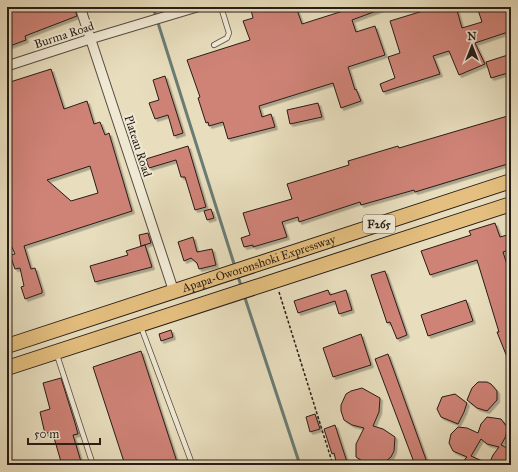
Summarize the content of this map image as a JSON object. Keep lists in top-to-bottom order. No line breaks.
{"streets":{"main road":["F265","Apapa-Oworonshoki Expressway"],"street":["Burma Road","Plateau Road"]},"crossings":[["Burma Road","Plateau Road"],["Plateau Road","Apapa-Oworonshoki Expressway"]],"scale_bar":"50 m","north":"top"}
